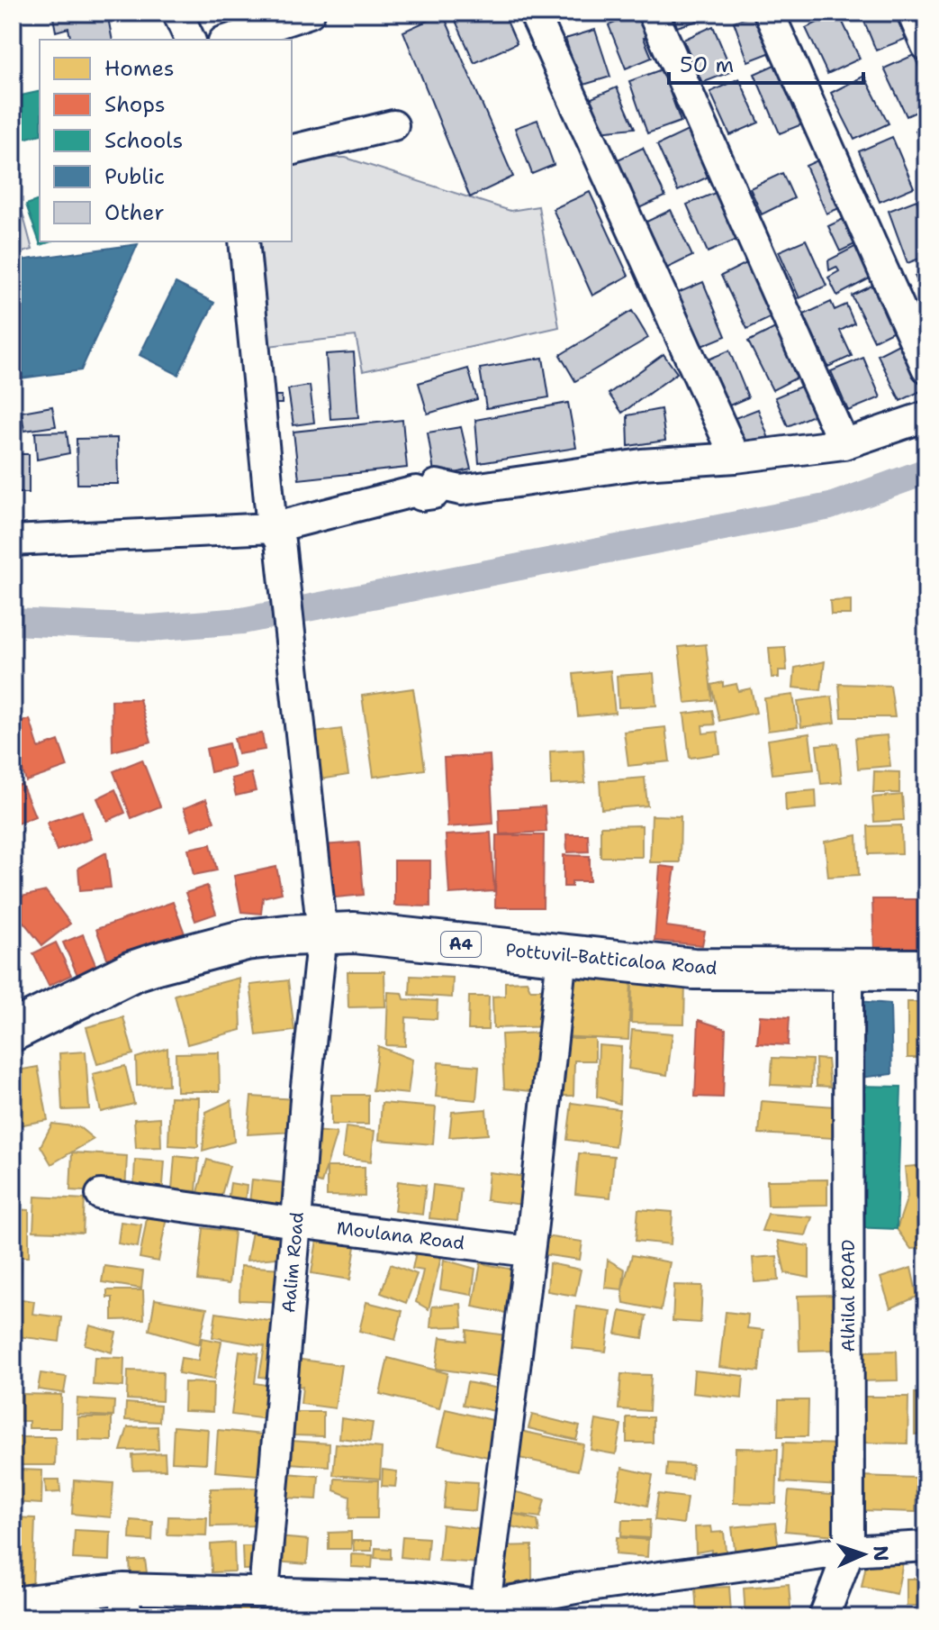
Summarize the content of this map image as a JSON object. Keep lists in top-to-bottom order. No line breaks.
{"streets":{"highway":["A4","Pottuvil-Batticaloa Road"],"street":["Moulana Road","Aalim Road","Alhilal ROAD"]},"crossings":[["Pottuvil-Batticaloa Road","Aalim Road"],["Pottuvil-Batticaloa Road","Alhilal ROAD"],["Moulana Road","Aalim Road"]],"legend":["Homes","Shops","Schools","Public","Other"],"scale_bar":"50 m","north":"right"}
